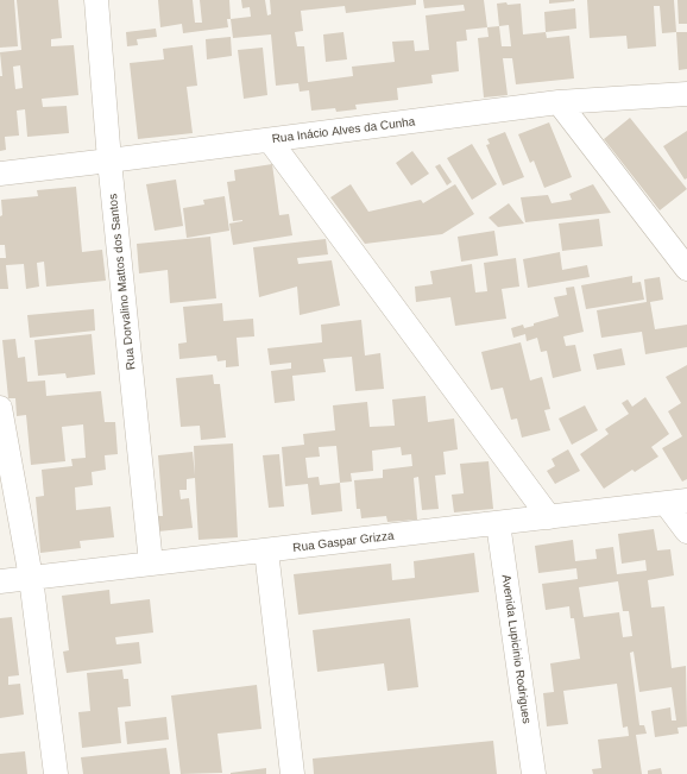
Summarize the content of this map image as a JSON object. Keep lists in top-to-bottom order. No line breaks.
{"streets":{"street":["Rua Inácio Alves da Cunha","Rua Dorvalino Mattos dos Santos","Rua Gaspar Grizza","Avenida Lupicinio Rodrigues"]},"crossings":[["Rua Inácio Alves da Cunha","Rua Dorvalino Mattos dos Santos"],["Rua Dorvalino Mattos dos Santos","Rua Gaspar Grizza"],["Rua Gaspar Grizza","Avenida Lupicinio Rodrigues"]]}
